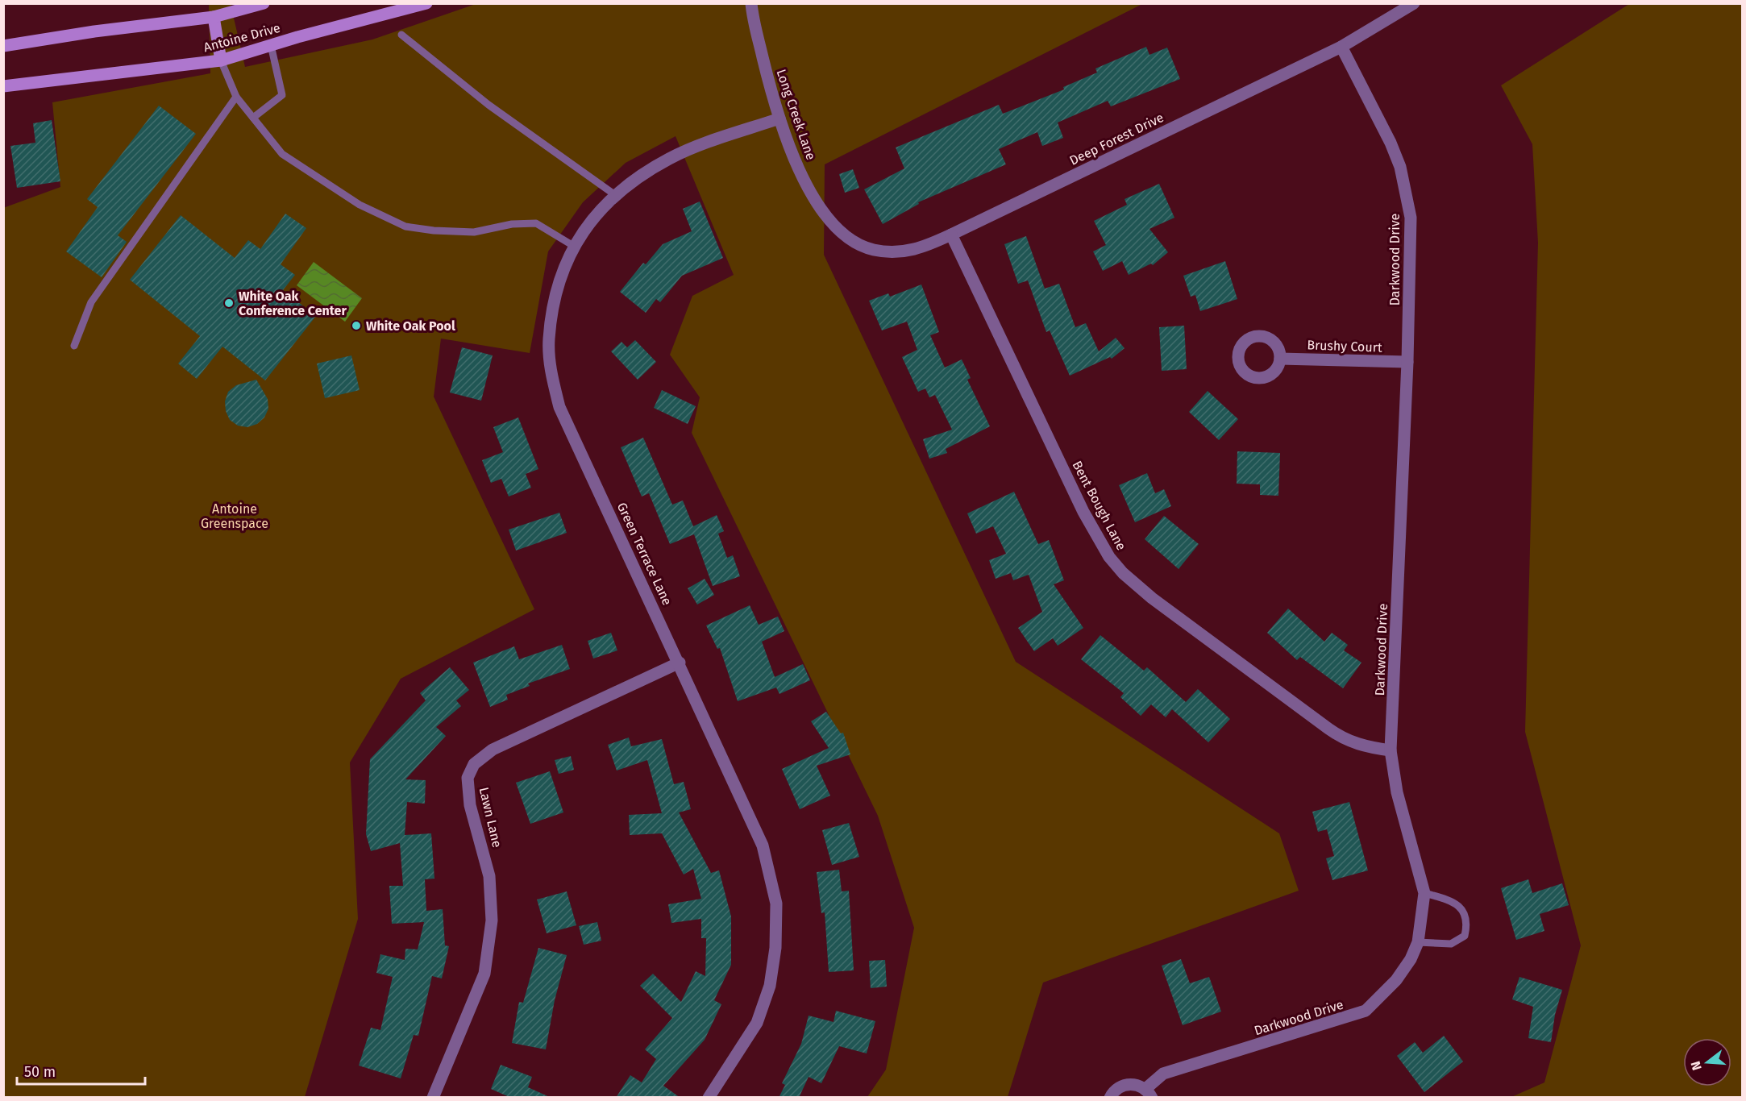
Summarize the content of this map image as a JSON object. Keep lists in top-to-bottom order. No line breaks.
{"streets":{"main road":["Antoine Drive"],"street":["Long Creek Lane","Deep Forest Drive","Darkwood Drive","Brushy Court","Bent Bough Lane","Green Terrace Lane","Lawn Lane"]},"crossings":[["Long Creek Lane","Deep Forest Drive"],["Long Creek Lane","Green Terrace Lane"],["Deep Forest Drive","Darkwood Drive"],["Deep Forest Drive","Bent Bough Lane"],["Darkwood Drive","Brushy Court"],["Darkwood Drive","Bent Bough Lane"],["Green Terrace Lane","Lawn Lane"]],"parks":["Antoine Greenspace"],"places":["White Oak Conference Center","White Oak Pool"],"scale_bar":"50 m","north":"left"}
